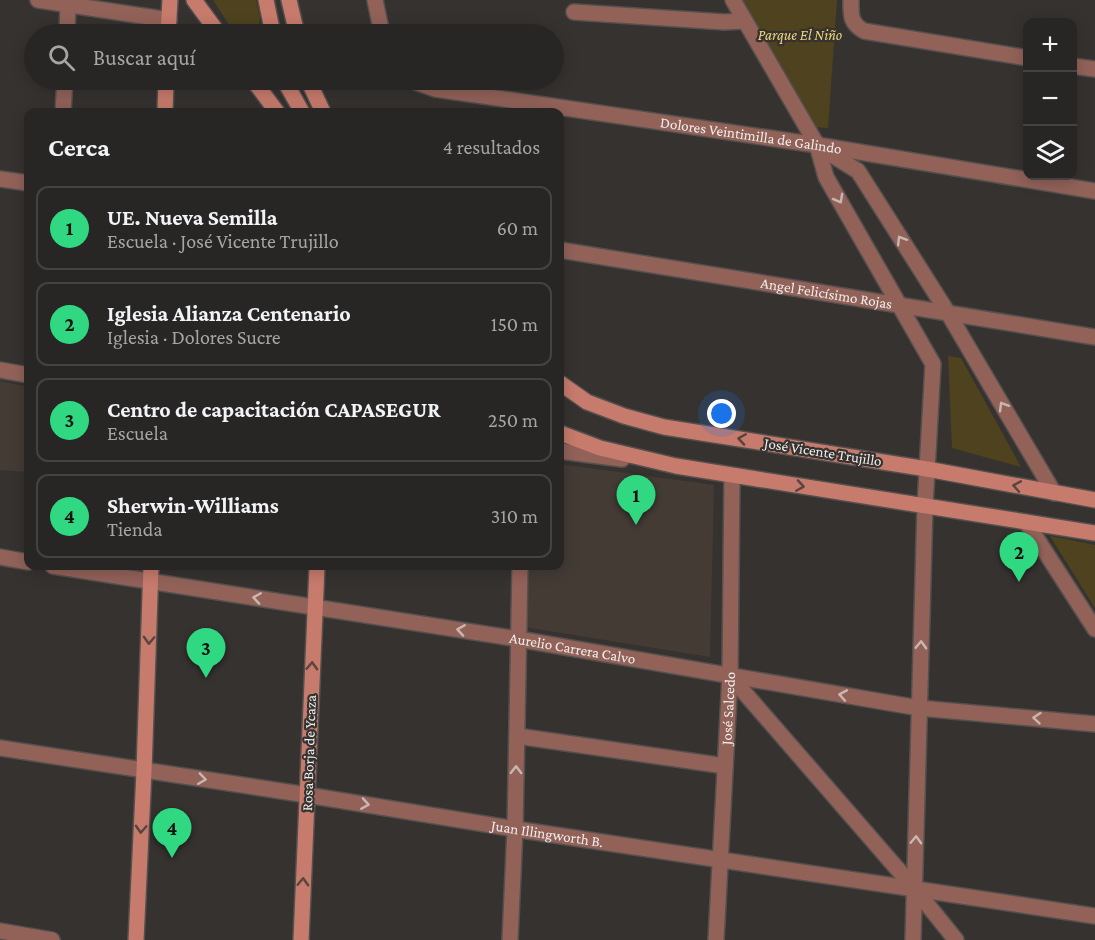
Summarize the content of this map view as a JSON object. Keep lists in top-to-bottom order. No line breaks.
{"streets":{"main road":["José Vicente Trujillo","Rosa Borja de Ycaza"],"street":["Dolores Veintimilla de Galindo","Angel Felicísimo Rojas","Aurelio Carrera Calvo","José Salcedo","Juan Illingworth B."]},"crossings":[["Aurelio Carrera Calvo","José Salcedo"],["Aurelio Carrera Calvo","Rosa Borja de Ycaza"],["José Salcedo","Juan Illingworth B."],["Rosa Borja de Ycaza","Juan Illingworth B."]],"one_way":["Aurelio Carrera Calvo","Rosa Borja de Ycaza"],"parks":["Parque El Niño"],"page":{"map_buttons":["+","−"],"search":"Buscar aquí","heading":["Cerca","4 resultados"],"list":[{"mark":"1","name":"UE. Nueva Semilla","note":"Escuela · José Vicente Trujillo","value":"60 m"},{"mark":"2","name":"Iglesia Alianza Centenario","note":"Iglesia · Dolores Sucre","value":"150 m"},{"mark":"3","name":"Centro de capacitación CAPASEGUR","note":"Escuela","value":"250 m"},{"mark":"4","name":"Sherwin-Williams","note":"Tienda","value":"310 m"}],"pins":["1","2","3","4"]}}
